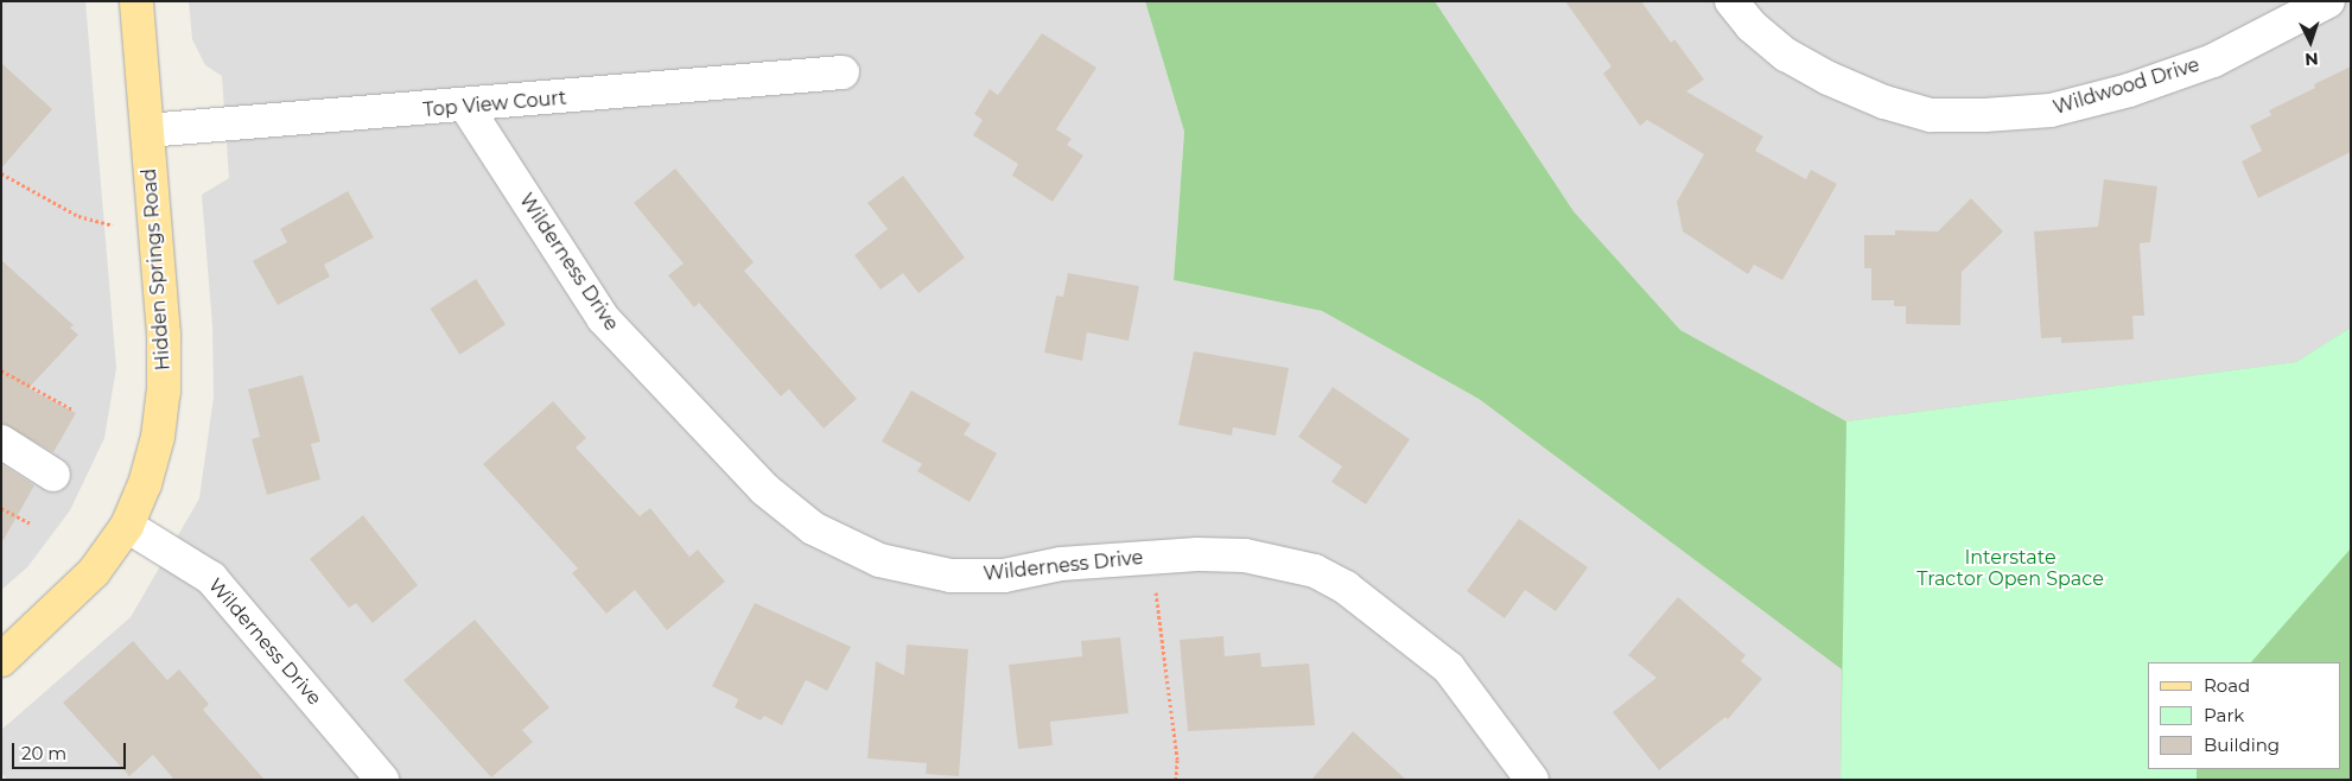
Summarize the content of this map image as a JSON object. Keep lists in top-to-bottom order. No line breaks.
{"streets":{"main road":["Hidden Springs Road"],"street":["Wildwood Drive","Top View Court","Wilderness Drive"]},"crossings":[["Top View Court","Wilderness Drive"],["Top View Court","Hidden Springs Road"],["Wilderness Drive","Hidden Springs Road"]],"parks":["Interstate Tractor Open Space"],"legend":["Road","Park","Building"],"scale_bar":"20 m","north":"bottom"}
